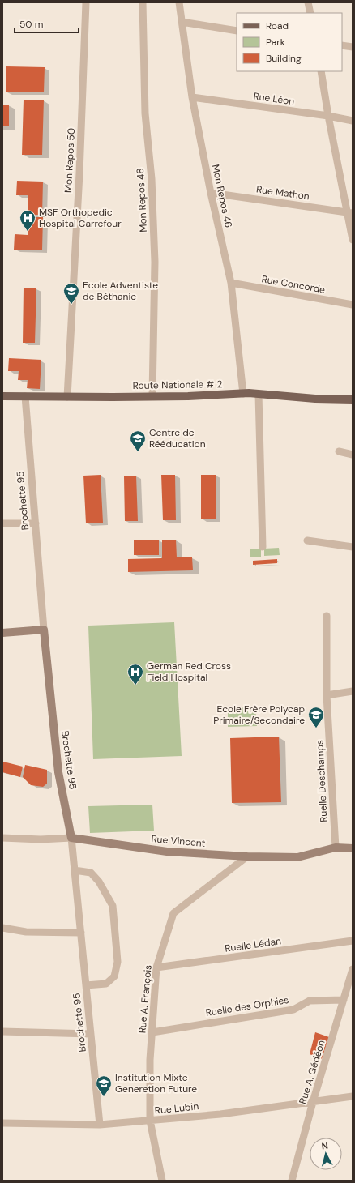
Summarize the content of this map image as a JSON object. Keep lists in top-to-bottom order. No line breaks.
{"streets":{"main road":["Route Nationale # 2"],"street":["Rue Léon","Mon Repos 50","Rue Mathon","Mon Repos 46","Mon Repos 48","Rue Concorde","Brochette 95","Ruelle Deschamps","Rue Vincent","Ruelle Lédan","Rue A. François","Ruelle des Orphies","Rue A. Gédéon","Rue Lubin"]},"crossings":[["Rue Léon","Mon Repos 46"],["Mon Repos 50","Route Nationale # 2"],["Rue Mathon","Mon Repos 46"],["Mon Repos 46","Rue Concorde"],["Mon Repos 46","Route Nationale # 2"],["Mon Repos 48","Route Nationale # 2"],["Route Nationale # 2","Brochette 95"],["Brochette 95","Rue Vincent"],["Brochette 95","Rue Lubin"],["Ruelle Deschamps","Rue Vincent"],["Rue Vincent","Rue A. François"],["Ruelle Lédan","Rue A. François"],["Rue A. François","Ruelle des Orphies"],["Rue A. François","Rue Lubin"],["Ruelle des Orphies","Rue A. Gédéon"],["Rue A. Gédéon","Rue Lubin"]],"places":{"hospital":["MSF Orthopedic Hospital Carrefour","German Red Cross Field Hospital"],"school or university":["Ecole Adventiste de Béthanie","Centre de Rééducation","Ecole Frère Polycap Primaire/Secondaire","Institution Mixte Generetion Future"]},"legend":["Road","Park","Building"],"scale_bar":"50 m","north":"top"}
